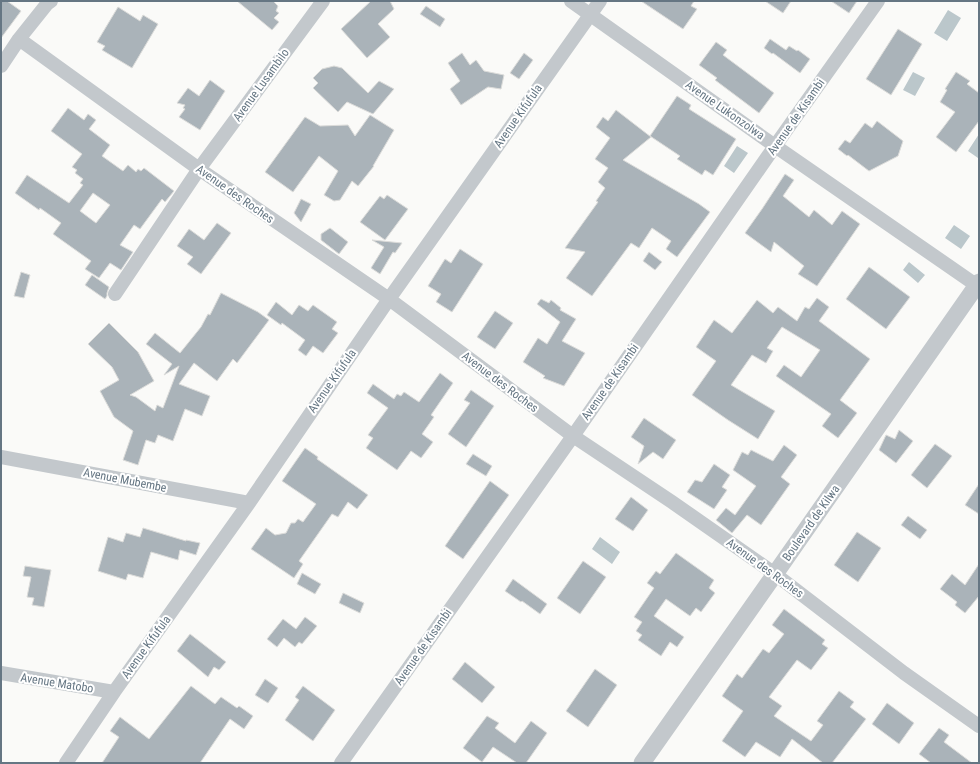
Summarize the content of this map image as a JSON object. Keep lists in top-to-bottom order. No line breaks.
{"streets":{"street":["Avenue Lusambilo","Avenue Lukonzolwa","Avenue Kifufula","Avenue de Kisambi","Avenue des Roches","Avenue Mubembe","Boulevard de Kilwa","Avenue Matobo"]},"crossings":[["Avenue Lusambilo","Avenue des Roches"],["Avenue Lukonzolwa","Avenue Kifufula"],["Avenue Lukonzolwa","Avenue de Kisambi"],["Avenue Lukonzolwa","Boulevard de Kilwa"],["Avenue Kifufula","Avenue des Roches"],["Avenue Kifufula","Avenue Mubembe"],["Avenue Kifufula","Avenue Matobo"],["Avenue de Kisambi","Avenue des Roches"],["Avenue des Roches","Boulevard de Kilwa"]]}
